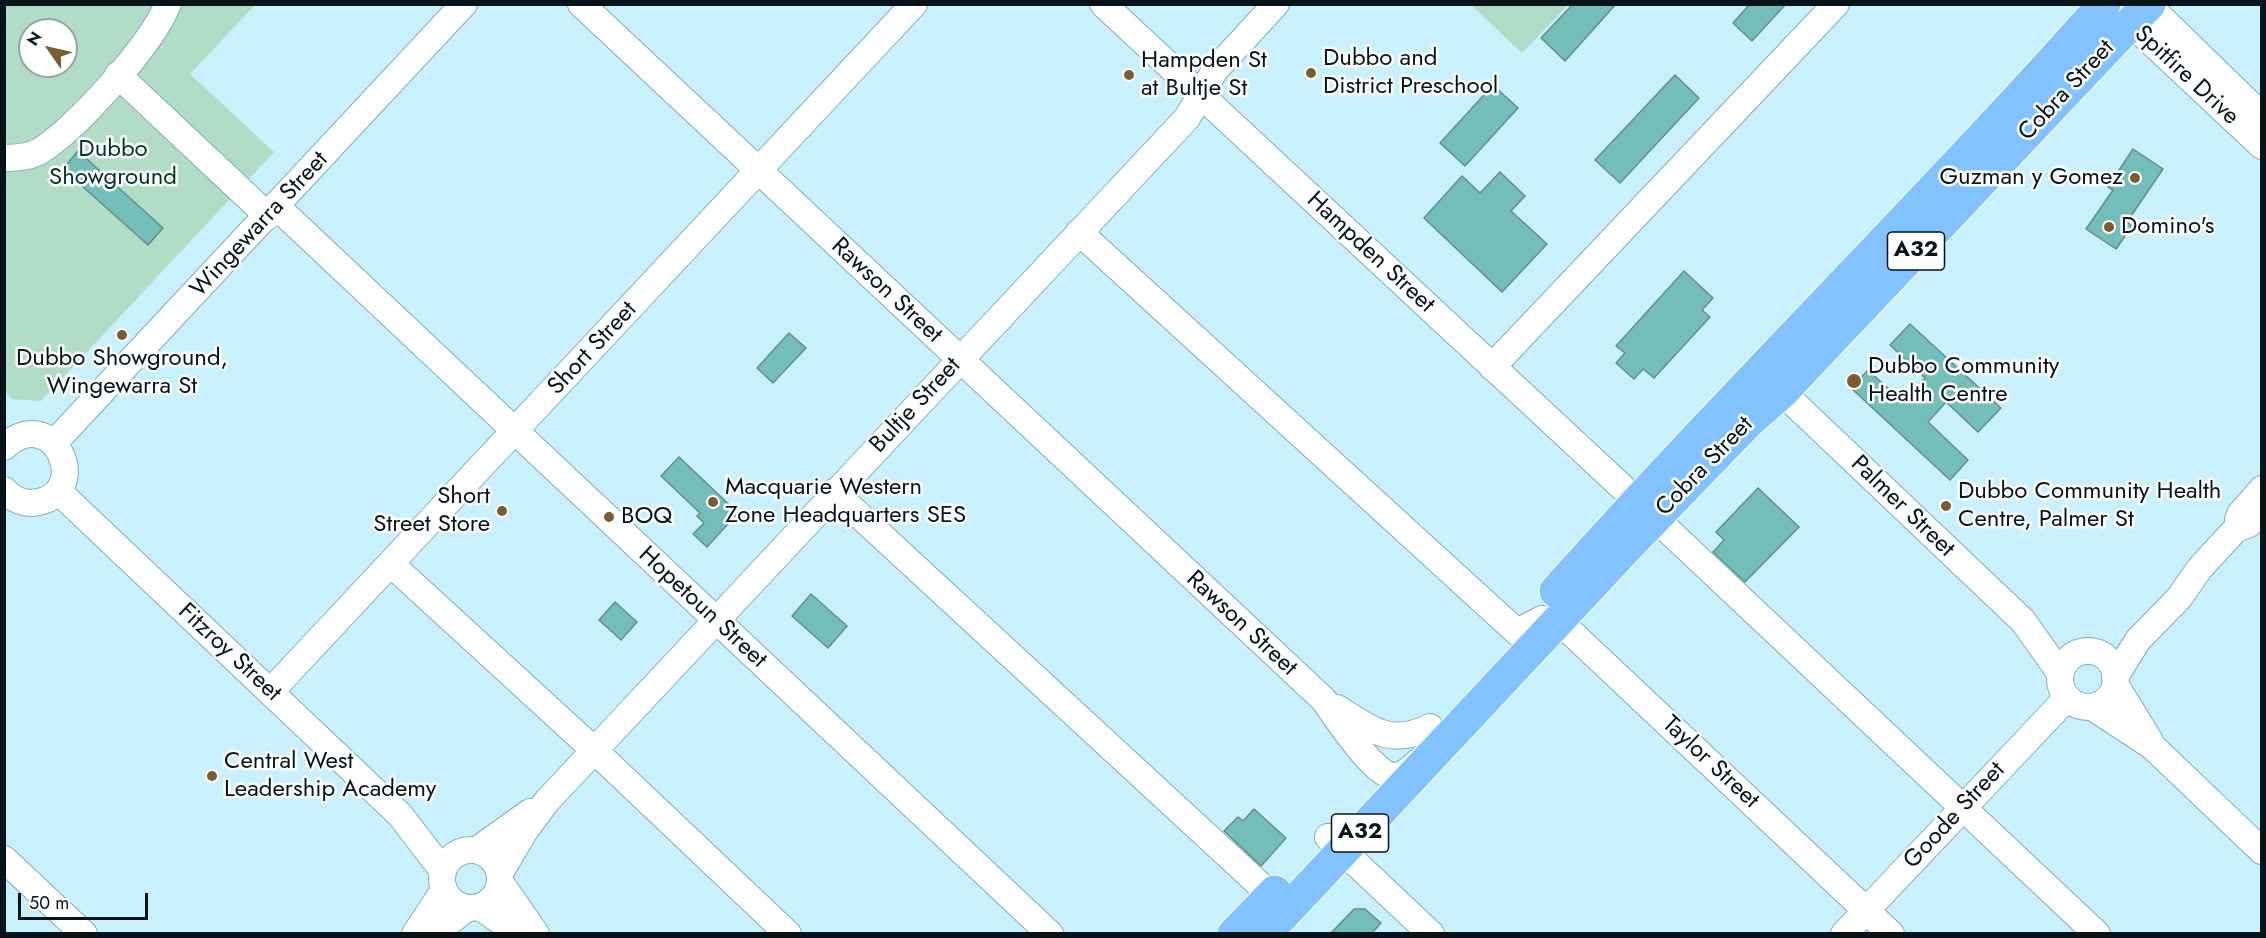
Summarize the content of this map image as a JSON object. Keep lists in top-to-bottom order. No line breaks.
{"streets":{"highway":["Cobra Street","A32"],"street":["Spitfire Drive","Wingewarra Street","Hampden Street","Rawson Street","Short Street","Bultje Street","Palmer Street","Hopetoun Street","Fitzroy Street","Taylor Street","Goode Street"]},"crossings":[["Spitfire Drive","Cobra Street"],["Cobra Street","Hampden Street"],["Cobra Street","Rawson Street"],["Cobra Street","Palmer Street"],["Cobra Street","Taylor Street"],["Wingewarra Street","Hopetoun Street"],["Hampden Street","Bultje Street"],["Hampden Street","Goode Street"],["Rawson Street","Short Street"],["Rawson Street","Bultje Street"],["Short Street","Hopetoun Street"],["Short Street","Fitzroy Street"],["Bultje Street","Hopetoun Street"],["Bultje Street","Fitzroy Street"],["Palmer Street","Goode Street"],["Taylor Street","Goode Street"]],"parks":["Dubbo Showground"],"places":["Dubbo and District Preschool","Hampden St at Bultje St","Guzman y Gomez","Domino's","Dubbo Showground, Wingewarra St","Dubbo Community Health Centre","Macquarie Western Zone Headquarters SES","Dubbo Community Health Centre, Palmer St","Short Street Store","BOQ","Central West Leadership Academy"],"scale_bar":"50 m","north":"top left"}
